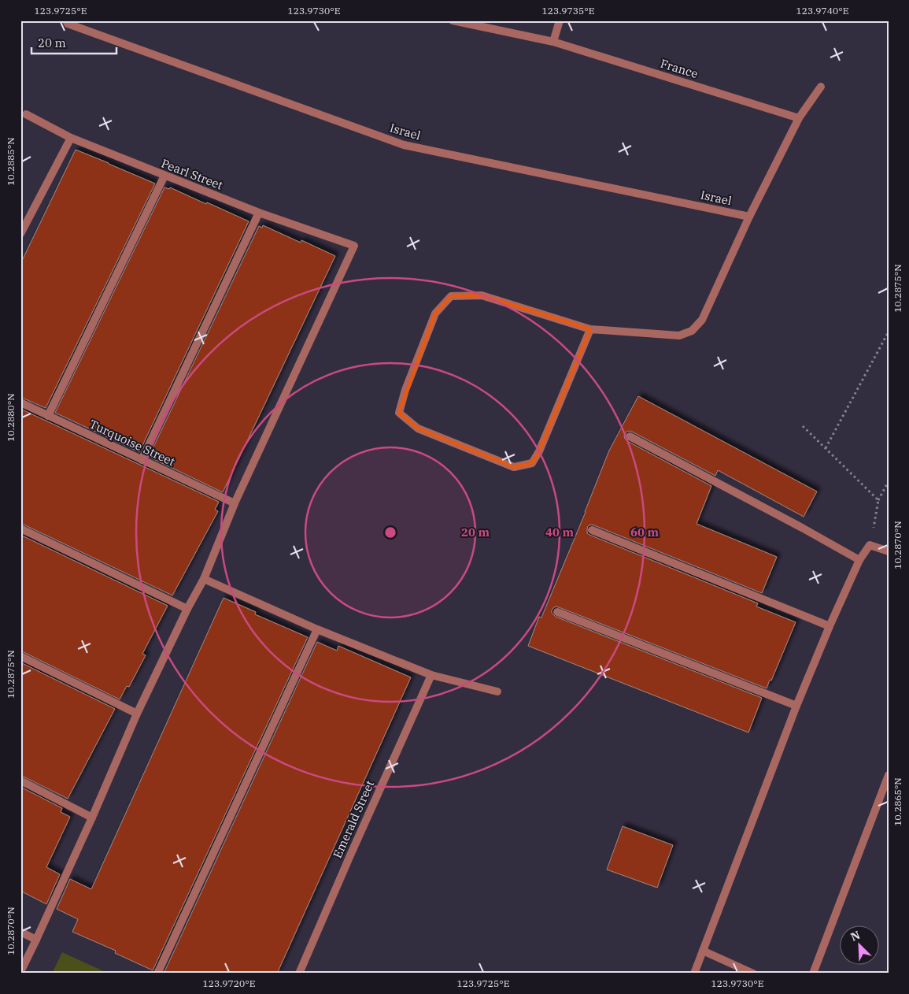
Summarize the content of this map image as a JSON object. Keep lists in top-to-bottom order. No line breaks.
{"streets":{"street":["France","Israel","Pearl Street","Turquoise Street","Emerald Street"]},"crossings":[["Pearl Street","Turquoise Street"]],"scale_bar":"20 m","north":"top left","coordinates":["123.9725°E","123.9730°E","123.9735°E","123.9740°E","10.2885°N","10.2875°N","10.2880°N","10.2870°N","10.2865°N","123.9720°E"],"rings":["20 m","40 m","60 m"]}
